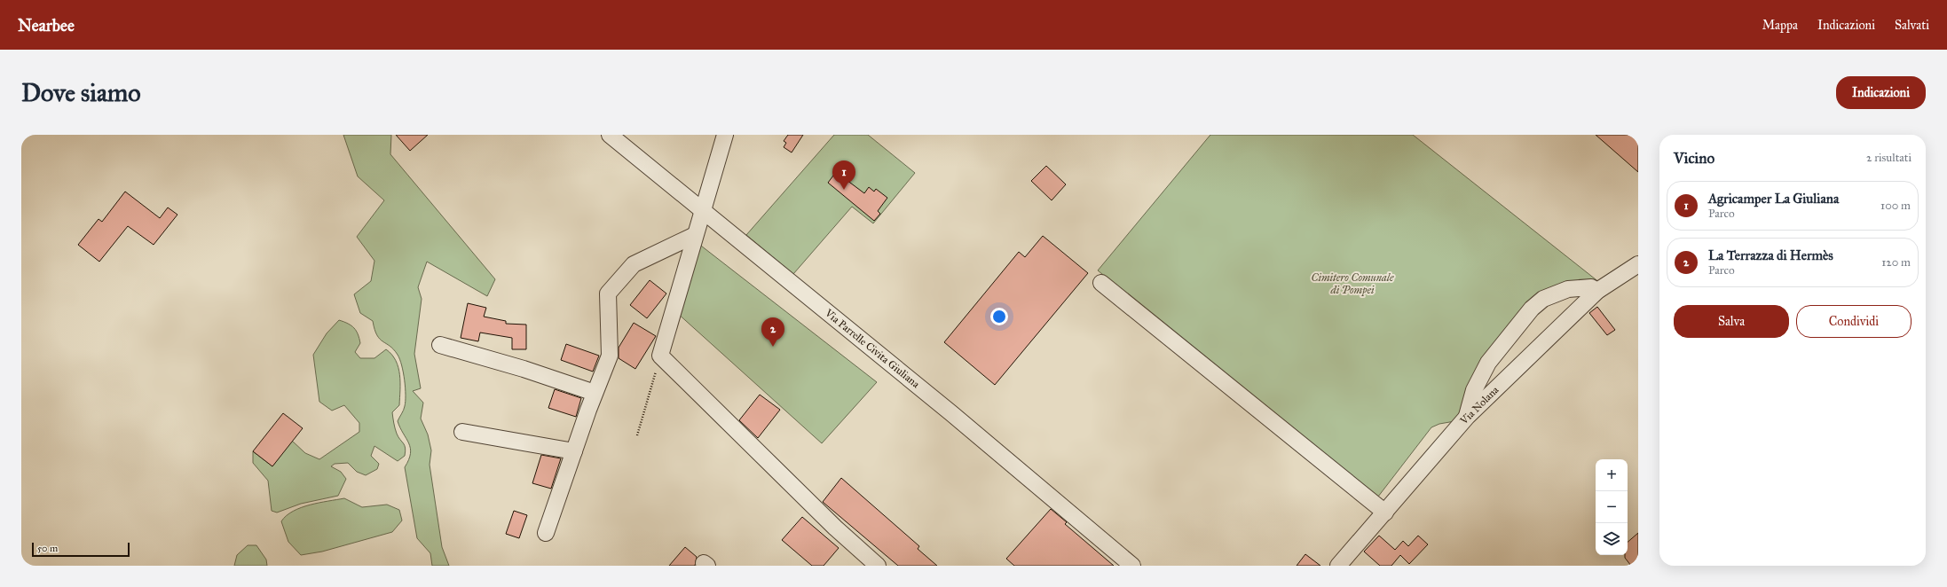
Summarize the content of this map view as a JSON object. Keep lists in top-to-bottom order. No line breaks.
{"streets":{"street":["Via Parrelle Civita Giuliana","Via Nolana"]},"parks":["Cimitero Comunale di Pompei"],"scale_bar":"50 m","page":{"header":"Nearbee","nav":["Mappa","Indicazioni","Salvati"],"buttons":["Indicazioni",["Salva","Condividi"]],"title":"Dove siamo","heading":["Vicino","2 risultati"],"pins":["1","2"],"list":[{"mark":"1","name":"Agricamper La Giuliana","note":"Parco","value":"100 m"},{"mark":"2","name":"La Terrazza di Hermès","note":"Parco","value":"120 m"}],"map_buttons":["+","−"],"scale":"50 m"}}
